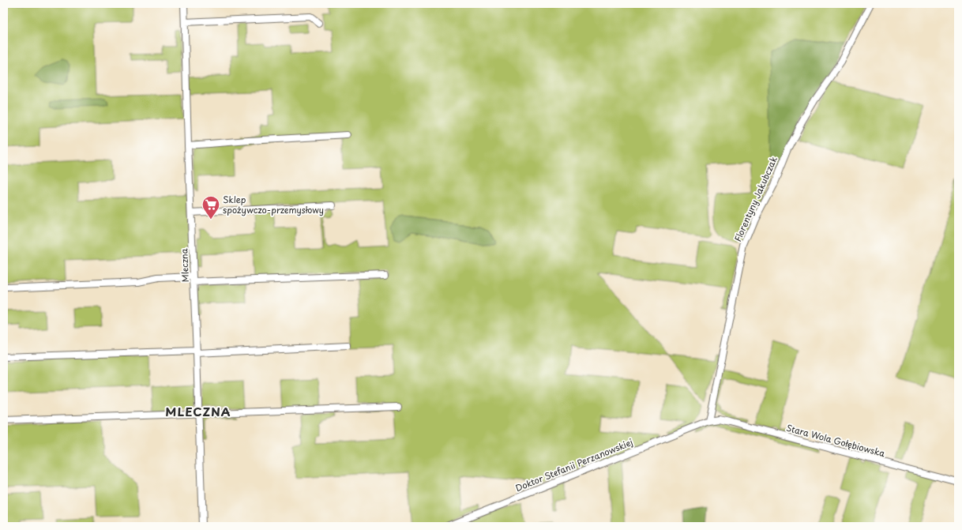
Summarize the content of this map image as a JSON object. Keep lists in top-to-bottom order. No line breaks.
{"streets":{"street":["Florentyny Jakubczak","Mleczna","Stara Wola Gołębiowska","Doktor Stefanii Perzanowskiej"]},"crossings":[["Florentyny Jakubczak","Stara Wola Gołębiowska"],["Florentyny Jakubczak","Doktor Stefanii Perzanowskiej"],["Stara Wola Gołębiowska","Doktor Stefanii Perzanowskiej"]],"districts":["MLECZNA"],"places":{"supermarket":["Sklep spożywczo-przemysłowy"]}}
